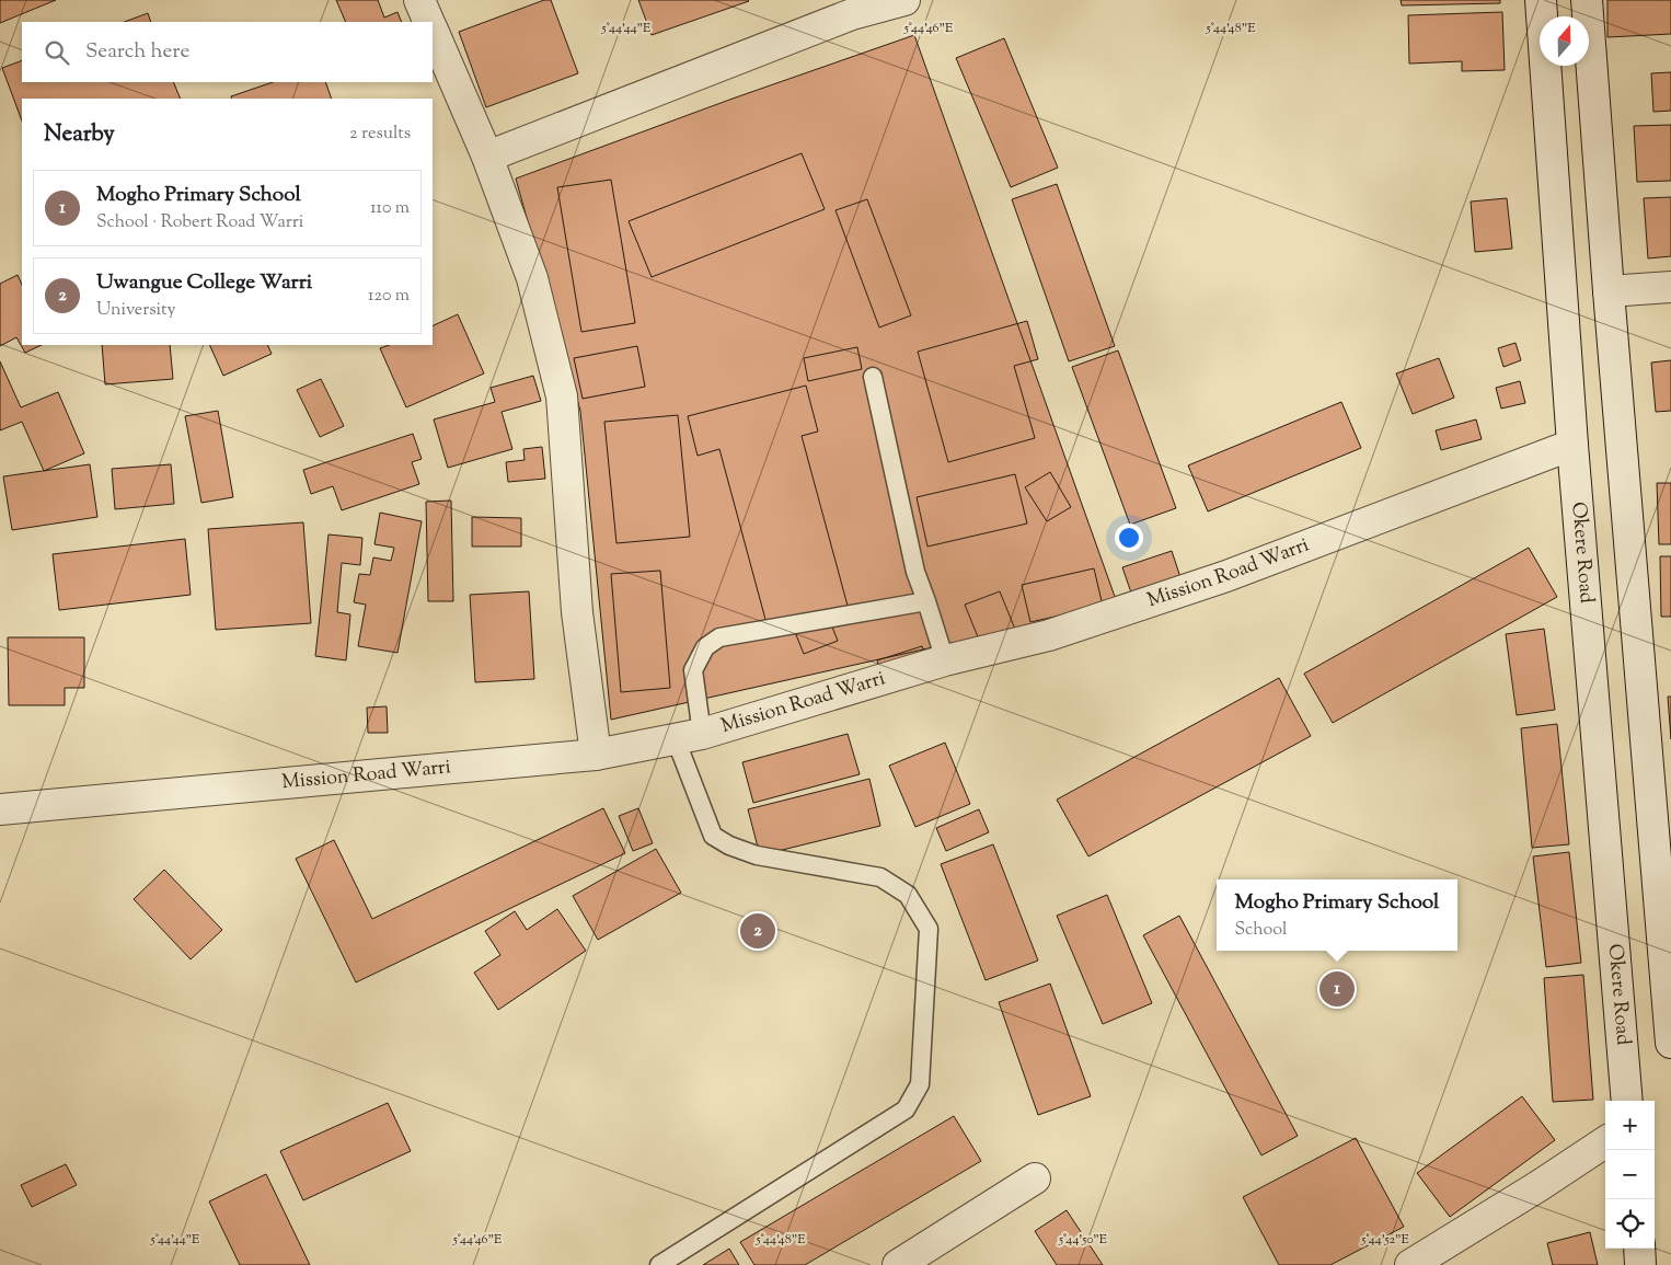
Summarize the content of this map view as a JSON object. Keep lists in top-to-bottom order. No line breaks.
{"streets":{"street":["Okere Road","Mission Road Warri"]},"crossings":[["Okere Road","Mission Road Warri"]],"north":"top","page":{"search":"Search here","heading":["Nearby","2 results"],"list":[{"mark":"1","name":"Mogho Primary School","note":"School · Robert Road Warri","value":"110 m"},{"mark":"2","name":"Uwangue College Warri","note":"University","value":"120 m"}],"popup":["Mogho Primary School","School"],"pins":["2","1"],"map_buttons":["+","−"]},"coordinates":["5°44'46\"E","5°44'44\"E","5°44'48\"E","5°44'50\"E","5°44'52\"E"]}
